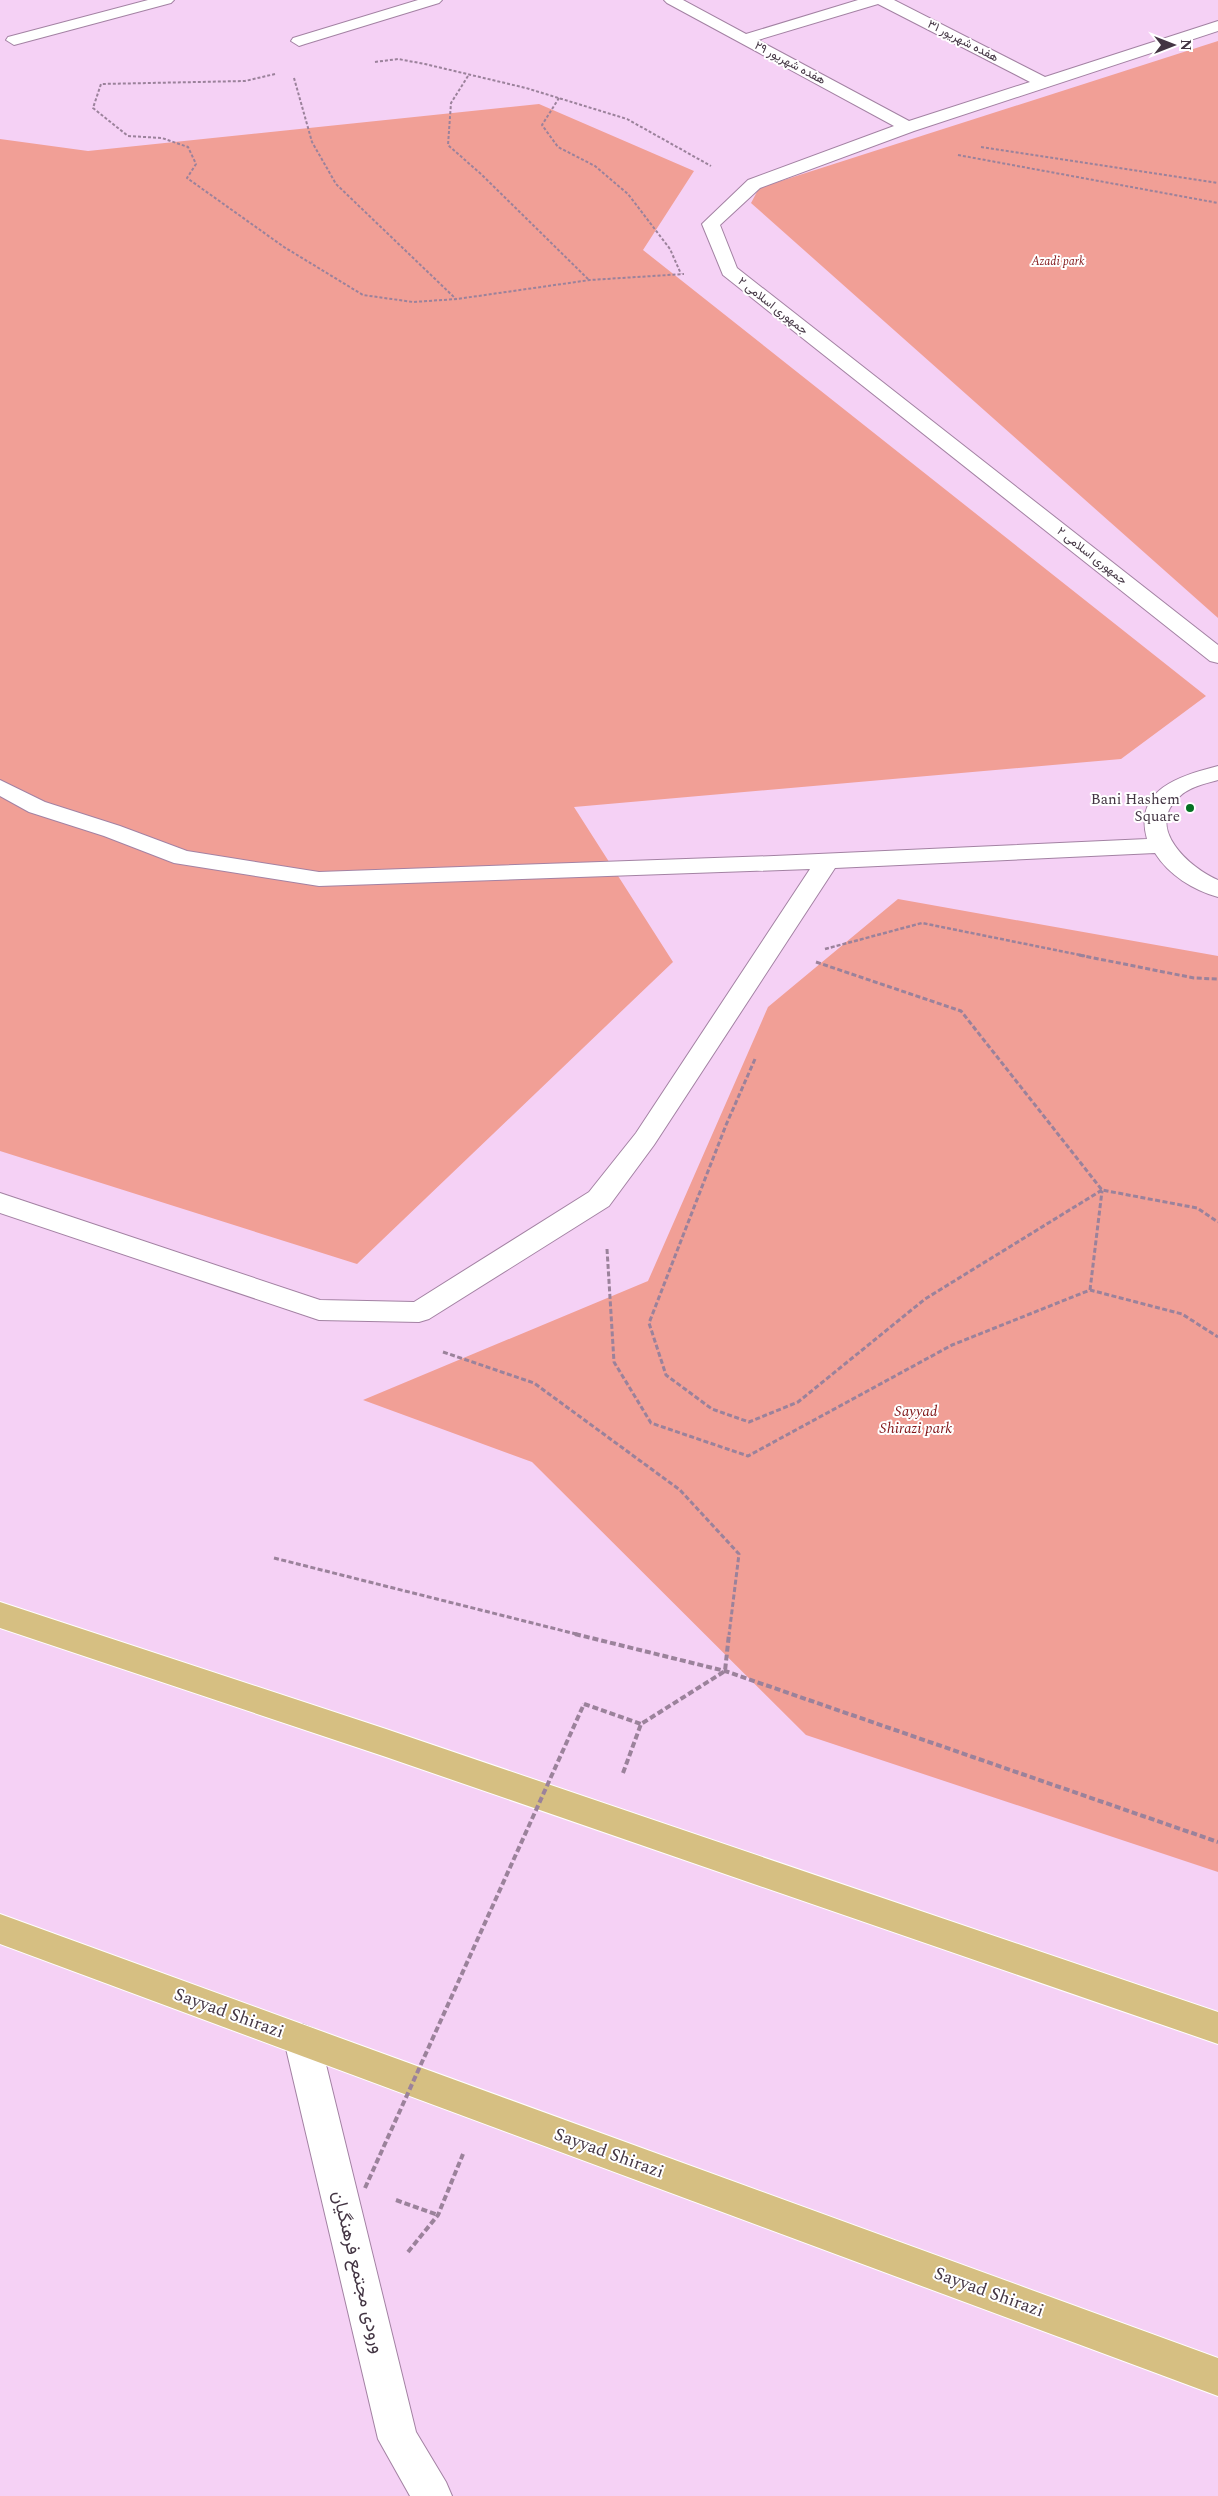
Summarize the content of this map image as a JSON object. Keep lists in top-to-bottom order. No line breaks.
{"streets":{"main road":["Sayyad Shirazi"],"street":["هفده شهریور ۳۱","هفده شهریور ۲۹","جمهوری اسلامی ۲","ورودی مجتمع فرهنگیان"]},"crossings":[["هفده شهریور ۳۱","جمهوری اسلامی ۲"],["هفده شهریور ۲۹","جمهوری اسلامی ۲"],["Sayyad Shirazi","ورودی مجتمع فرهنگیان"]],"parks":["Azadi park","Sayyad Shirazi park"],"places":["Bani Hashem Square"],"north":"right"}
